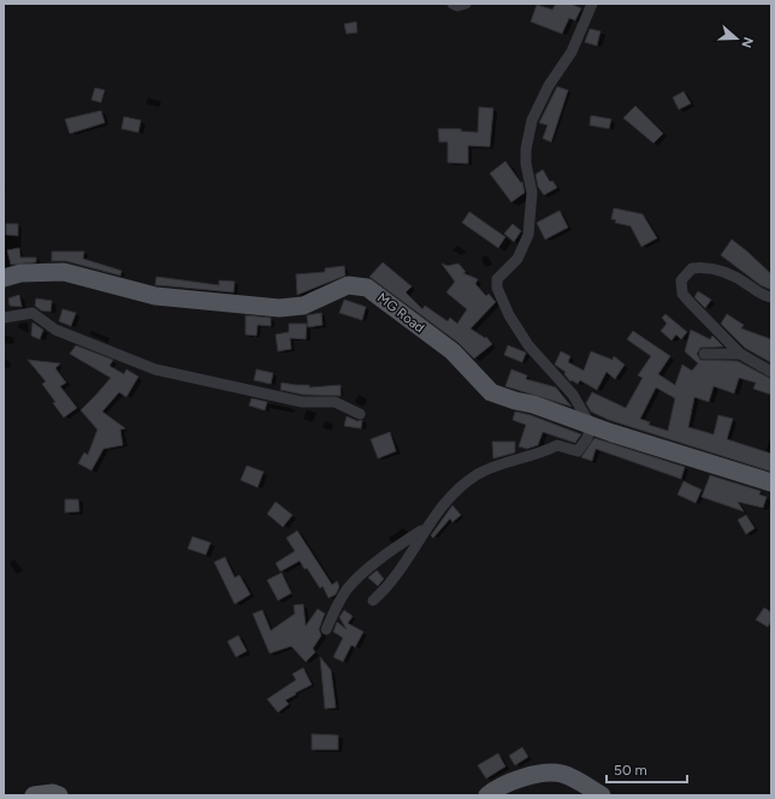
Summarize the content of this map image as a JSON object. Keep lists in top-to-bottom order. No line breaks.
{"streets":{"main road":["MG Road"]},"scale_bar":"50 m","north":"right"}
